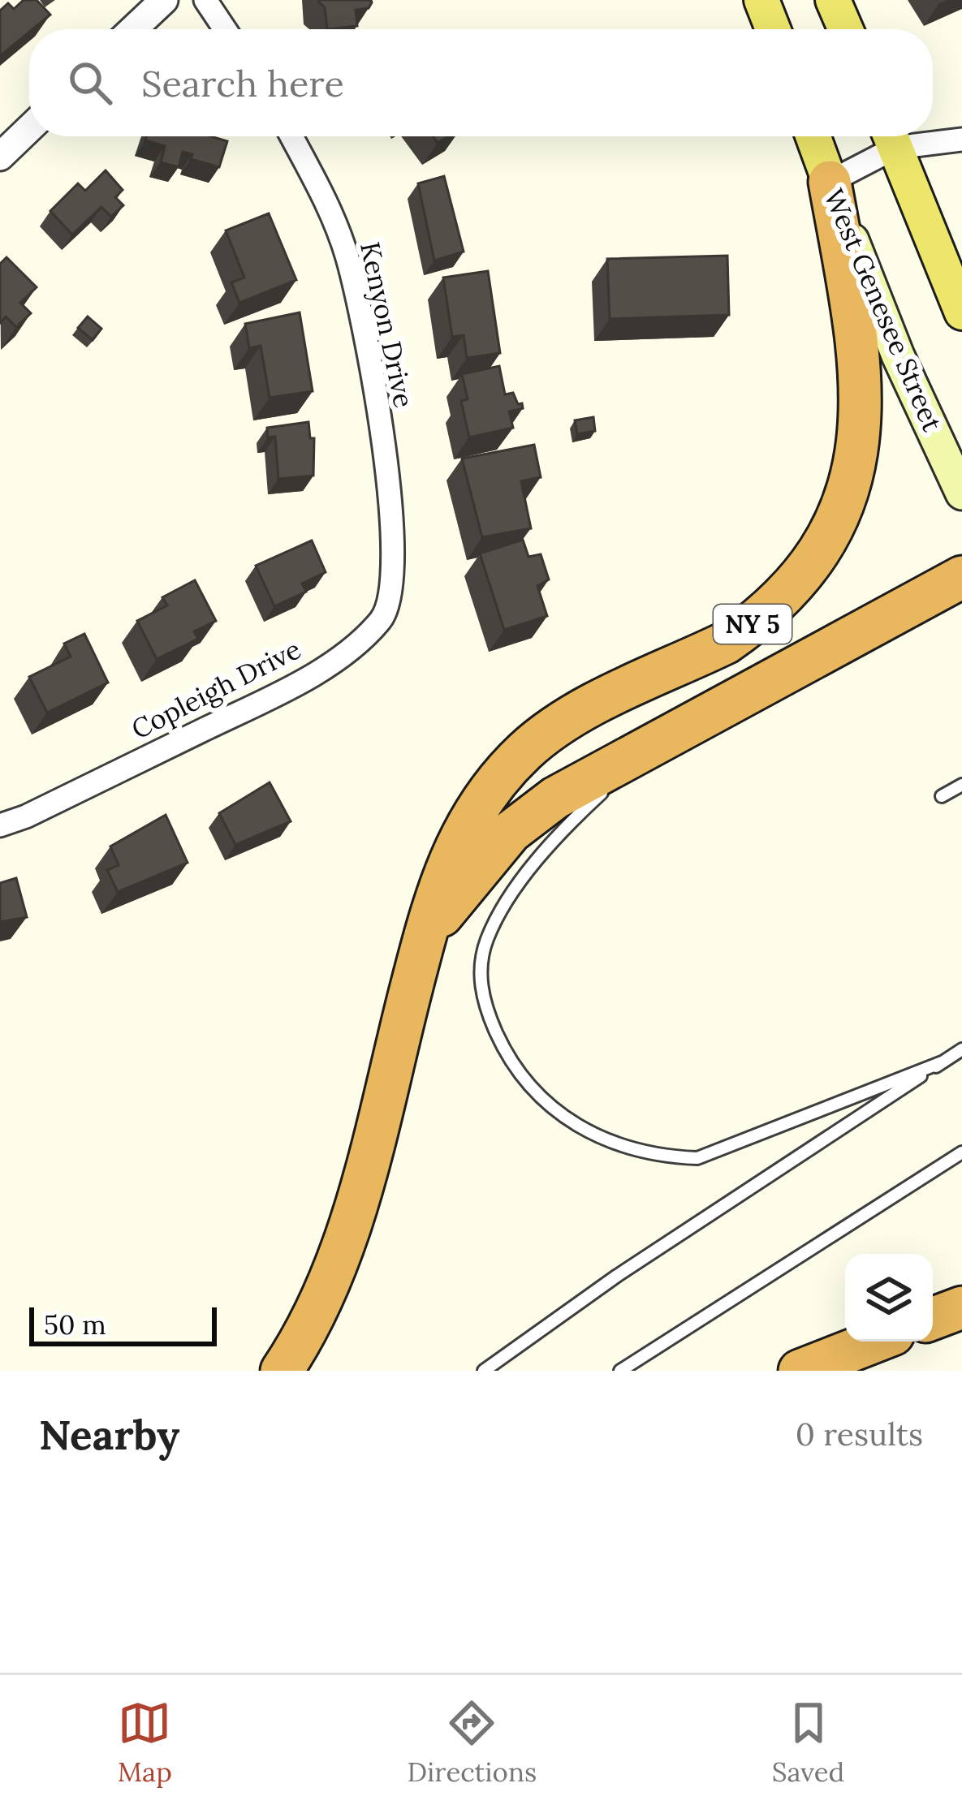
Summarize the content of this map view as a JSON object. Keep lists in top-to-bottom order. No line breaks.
{"streets":{"highway":["NY 5"],"main road":["West Genesee Street"],"street":["Kenyon Drive","Copleigh Drive"]},"crossings":[["West Genesee Street","NY 5"],["Kenyon Drive","Copleigh Drive"]],"scale_bar":"50 m","page":{"search":"Search here","scale":"50 m","heading":["Nearby","0 results"],"nav":["Map","Directions","Saved"]}}
